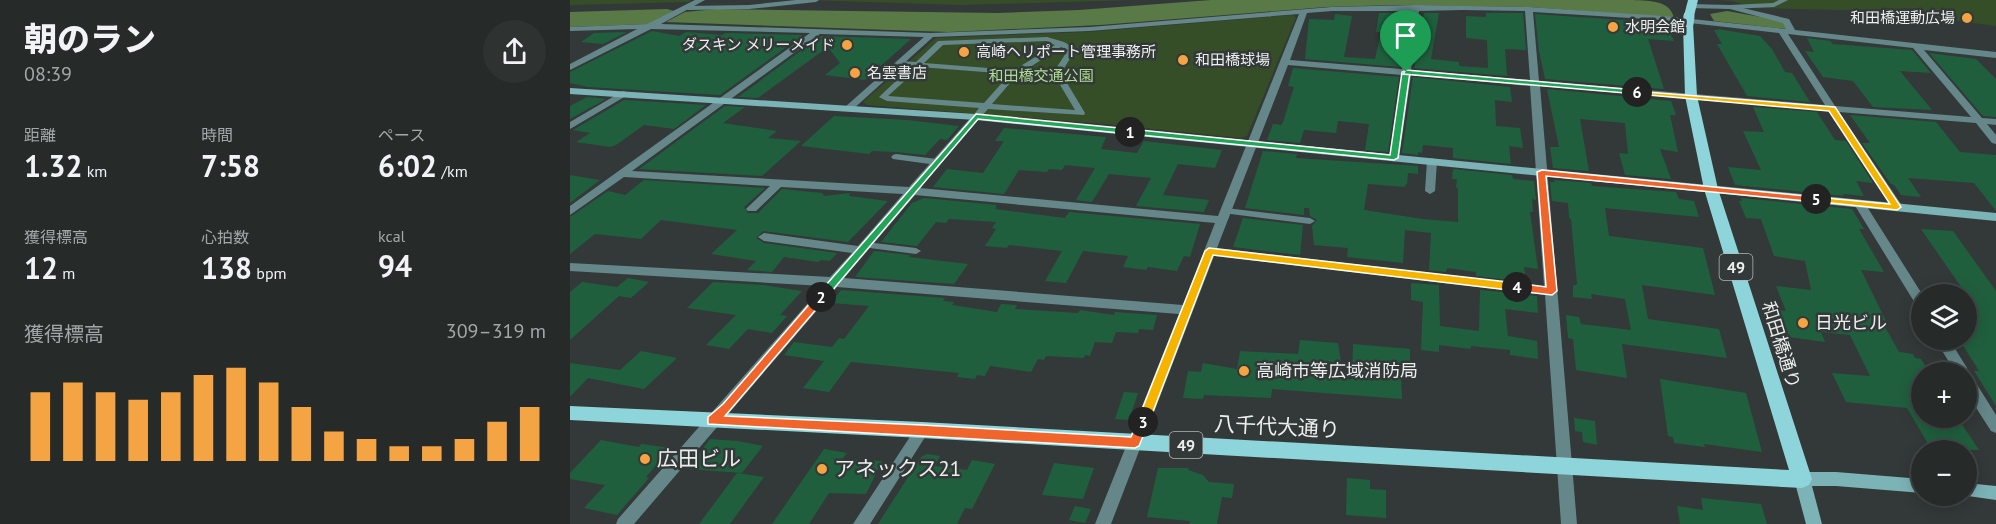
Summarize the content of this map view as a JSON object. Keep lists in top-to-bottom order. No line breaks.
{"streets":{"main road":["49","和田橋通り","八千代大通り"]},"crossings":[["和田橋通り","八千代大通り"]],"parks":["和田橋交通公園"],"places":["和田橋運動広場","水明会館","ダスキン メリーメイド","高崎ヘリポート管理事務所","和田橋球場","名雲書店","日光ビル","高崎市等広域消防局","広田ビル","アネックス21"],"page":{"heading":["朝のラン","08:39"],"pins":["6","1","5","4","2","3"],"stats":[["距離","1.32 km"],["時間","7:58"],["ペース","6:02 /km"],["獲得標高","12 m"],["心拍数","138 bpm"],["kcal","94"]],"map_buttons":["+","−"],"chart":["獲得標高","309–319 m"]}}
